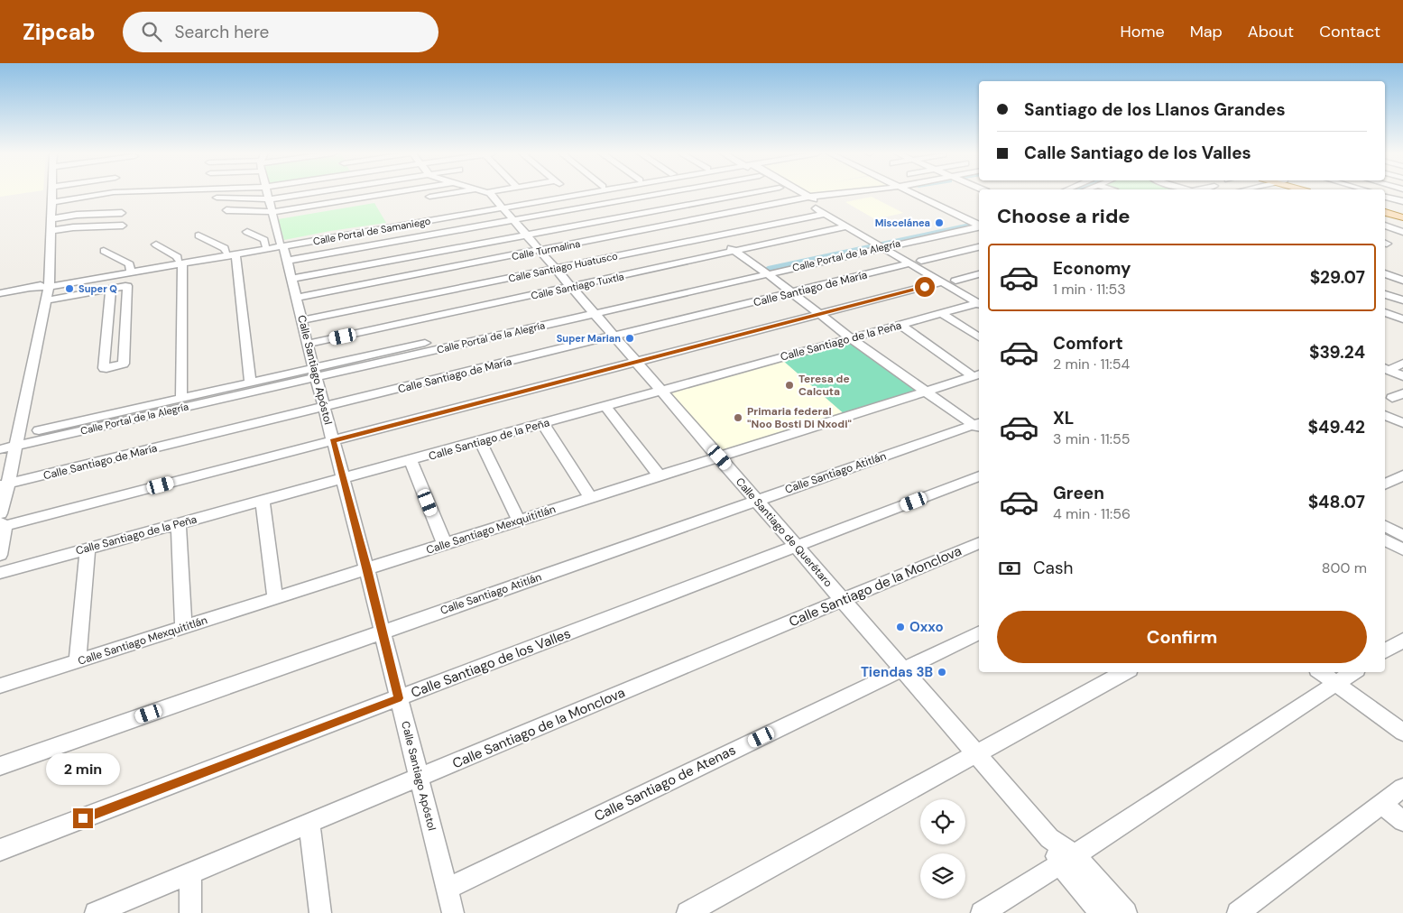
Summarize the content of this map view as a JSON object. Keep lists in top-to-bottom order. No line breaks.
{"streets":{"street":["Calle Portal de Samaniego","Calle Turmalina","Calle Portal de la Alegría","Calle Santiago Huatusco","Calle Santiago Tuxtla","Calle Santiago de María","Calle Santiago de la Peña","Calle Santiago Apóstol","Calle Santiago Atitlán","Calle Santiago Mexquititlán","Calle Santiago de Querétaro","Calle Santiago de la Monclova","Calle Santiago de los Valles","Calle Santiago de Atenas"]},"crossings":[["Calle Portal de Samaniego","Calle Santiago Apóstol"],["Calle Portal de Samaniego","Calle Santiago de Querétaro"],["Calle Turmalina","Calle Santiago Huatusco"],["Calle Turmalina","Calle Santiago Apóstol"],["Calle Turmalina","Calle Santiago de Querétaro"],["Calle Portal de la Alegría","Calle Santiago Apóstol"],["Calle Portal de la Alegría","Calle Santiago de Querétaro"],["Calle Santiago Huatusco","Calle Santiago Apóstol"],["Calle Santiago Huatusco","Calle Santiago de Querétaro"],["Calle Santiago Tuxtla","Calle Santiago Apóstol"],["Calle Santiago Tuxtla","Calle Santiago de Querétaro"],["Calle Santiago de María","Calle Santiago Apóstol"],["Calle Santiago de María","Calle Santiago de Querétaro"],["Calle Santiago de la Peña","Calle Santiago Apóstol"],["Calle Santiago de la Peña","Calle Santiago de Querétaro"],["Calle Santiago Apóstol","Calle Santiago Atitlán"],["Calle Santiago Apóstol","Calle Santiago Mexquititlán"],["Calle Santiago Apóstol","Calle Santiago de la Monclova"],["Calle Santiago Apóstol","Calle Santiago de los Valles"],["Calle Santiago Apóstol","Calle Santiago de Atenas"],["Calle Santiago Atitlán","Calle Santiago de Querétaro"],["Calle Santiago Mexquititlán","Calle Santiago de Querétaro"],["Calle Santiago de Querétaro","Calle Santiago de la Monclova"],["Calle Santiago de Querétaro","Calle Santiago de los Valles"],["Calle Santiago de Querétaro","Calle Santiago de Atenas"]],"places":["Miscelánea","Super Q","Super Marian","Teresa de Calcuta","Primaria federal \"Noo Bosti Di Nxodi\"","Oxxo","Tiendas 3B"],"page":{"header":"Zipcab","search":"Search here","nav":["Home","Map","About","Contact"],"banner":["Santiago de los Llanos Grandes","Calle Santiago de los Valles"],"heading":"Choose a ride","list":[{"name":"Economy","note":"1 min · 11:53","value":"$29.07"},{"name":"Comfort","note":"2 min · 11:54","value":"$39.24"},{"name":"XL","note":"3 min · 11:55","value":"$49.42"},{"name":"Green","note":"4 min · 11:56","value":"$48.07"}],"pay":["Cash","800 m"],"buttons":"Confirm","bubble":"2 min"}}
